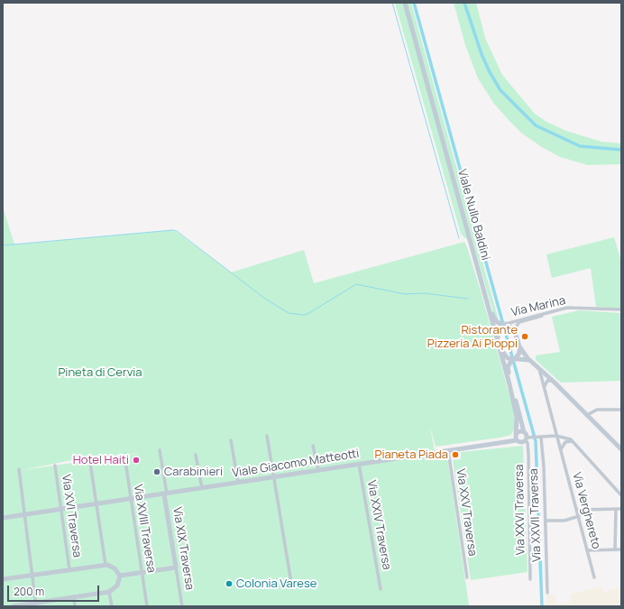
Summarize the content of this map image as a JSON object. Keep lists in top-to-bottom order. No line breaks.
{"streets":{"street":["Viale Nullo Baldini","Via Marina","Viale Giacomo Matteotti","Via XXVI Traversa","Via Verghereto","Via XXV Traversa","Via XXVII Traversa","Via XVI Traversa","Via XXIV Traversa","Via XVIII Traversa","Via XIX Traversa"]},"crossings":[["Viale Nullo Baldini","Viale Giacomo Matteotti"],["Viale Giacomo Matteotti","Via XXV Traversa"],["Viale Giacomo Matteotti","Via XVI Traversa"],["Viale Giacomo Matteotti","Via XXIV Traversa"],["Viale Giacomo Matteotti","Via XVIII Traversa"],["Viale Giacomo Matteotti","Via XIX Traversa"]],"parks":["Pineta di Cervia"],"places":["Ristorante Pizzeria Ai Pioppi","Pianeta Piada","Hotel Haiti","Carabinieri","Colonia Varese"],"scale_bar":"200 m"}
